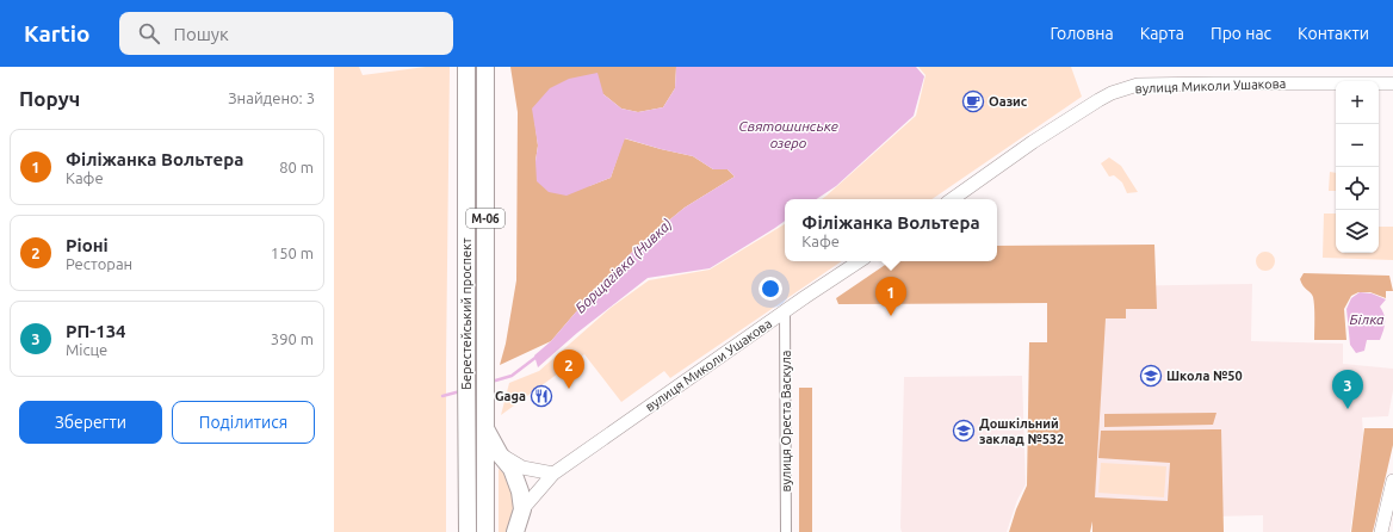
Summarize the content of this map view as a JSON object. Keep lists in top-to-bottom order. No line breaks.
{"streets":{"highway":["М-06","Берестейський проспект"],"street":["вулиця Миколи Ушакова","вулиця Ореста Васкула"]},"crossings":[["вулиця Миколи Ушакова","вулиця Ореста Васкула"]],"water":["Святошинське озеро","Борщагівка (Нивка)","Білка"],"places":{"cafe":["Оазис"],"school or university":["Школа №50","Дошкільний заклад №532"],"restaurant":["Gaga"]},"page":{"header":"Kartio","search":"Пошук","nav":["Головна","Карта","Про нас","Контакти"],"heading":["Поруч","Знайдено: 3"],"map_buttons":["+","−"],"list":[{"mark":"1","name":"Філіжанка Вольтера","note":"Кафе","value":"80 m"},{"mark":"2","name":"Ріоні","note":"Ресторан","value":"150 m"},{"mark":"3","name":"РП-134","note":"Місце","value":"390 m"}],"popup":["Філіжанка Вольтера","Кафе"],"pins":["1","2","3"],"buttons":["Зберегти","Поділитися"]}}
